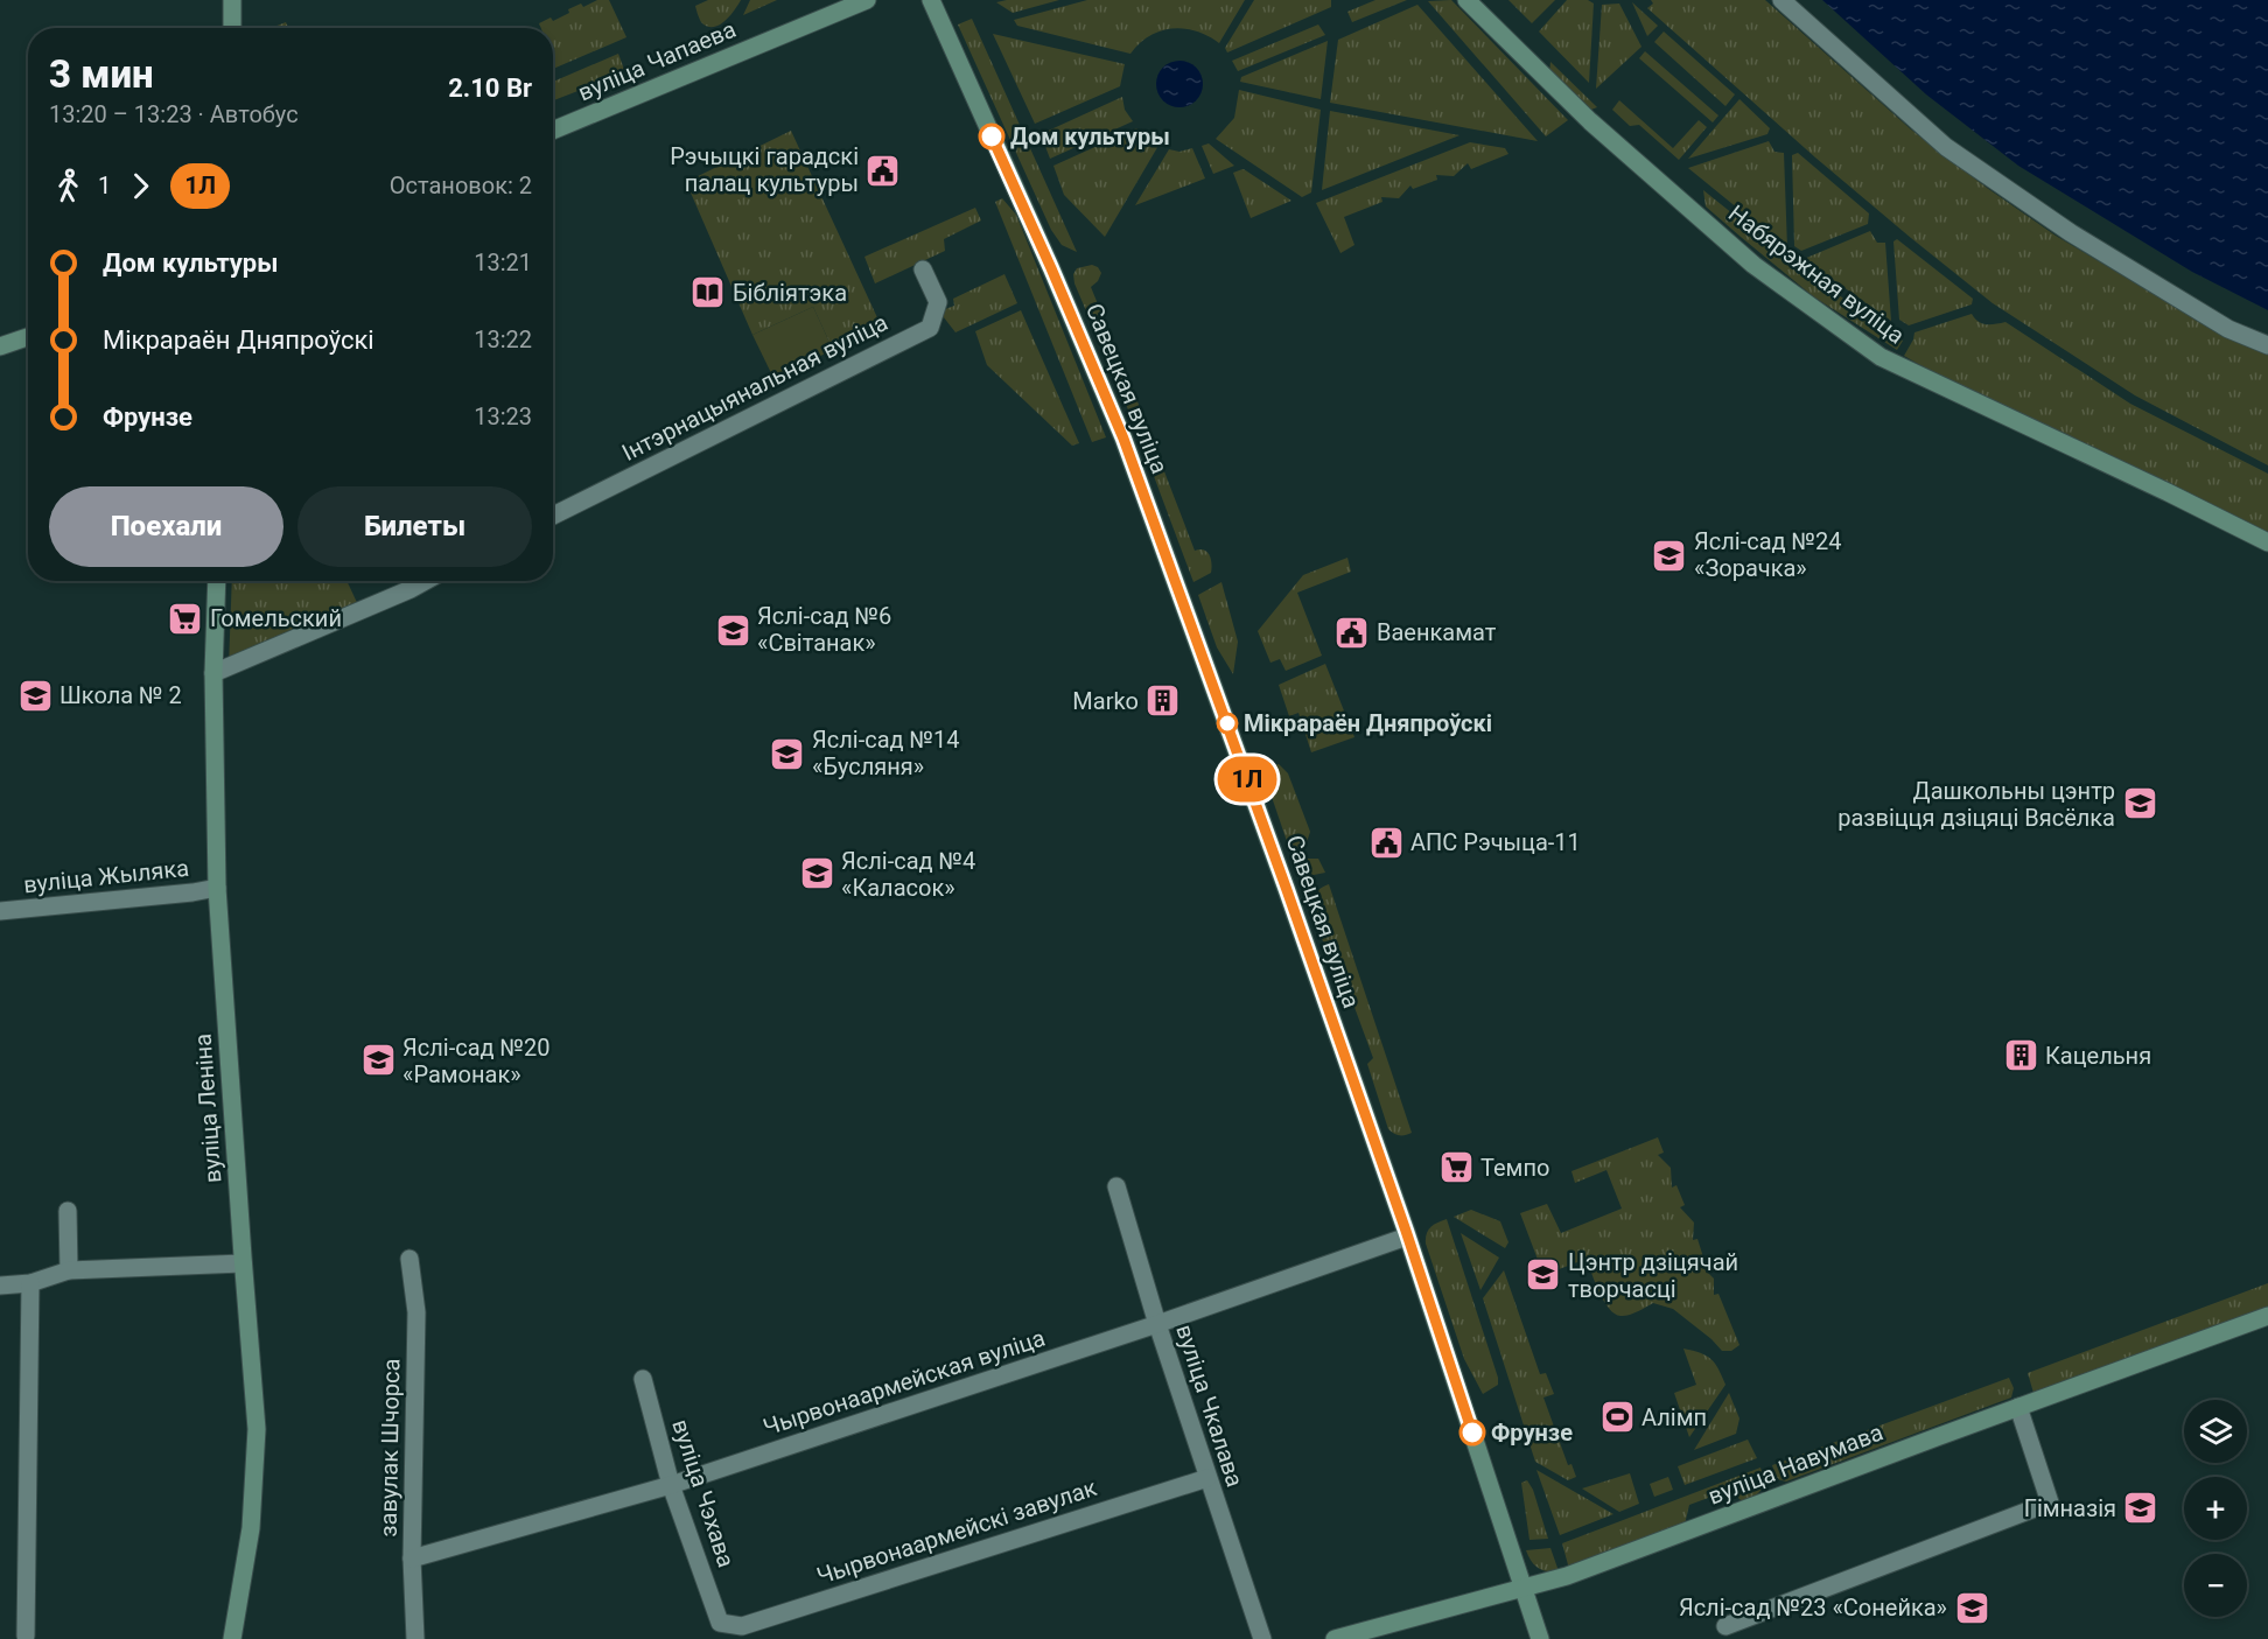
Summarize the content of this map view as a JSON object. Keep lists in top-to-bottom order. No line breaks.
{"streets":{"street":["вуліца Чапаева","Набярэжная вуліца","Інтэрнацыянальная вуліца","Савецкая вуліца","вуліца Жыляка","вуліца Леніна","Чырвонаармейская вуліца","вуліца Чкалава","завулак Шчорса","вуліца Навумава","вуліца Чэхава","Чырвонаармейскі завулак"]},"crossings":[["Савецкая вуліца","Чырвонаармейская вуліца"],["Савецкая вуліца","вуліца Навумава"],["вуліца Жыляка","вуліца Леніна"],["Чырвонаармейская вуліца","вуліца Чкалава"],["Чырвонаармейская вуліца","завулак Шчорса"],["Чырвонаармейская вуліца","вуліца Чэхава"],["вуліца Чкалава","Чырвонаармейскі завулак"],["вуліца Чэхава","Чырвонаармейскі завулак"]],"places":{"other":["Дом культуры","Мікрараён Дняпроўскі","Фрунзе"],"public building":["Рэчыцкі гарадскі палац культуры","Ваенкамат","АПС Рэчыца-11"],"library":["Бібліятэка"],"school or university":["Яслі-сад №24 «Зорачка»","Яслі-сад №6 «Світанак»","Школа № 2","Яслі-сад №14 «Бусляня»","Дашкольны цэнтр развіцця дзіцяці Вясёлка","Яслі-сад №4 «Каласок»","Яслі-сад №20 «Рамонак»","Цэнтр дзіцячай творчасці","Гімназія","Яслі-сад №23 «Сонейка»"],"supermarket":["Гомельский","Темпо"],"building":["Marko","Кацельня"],"sports":["Алімп"]},"lines":["bus line 1Л"],"page":{"on_map":"1Л","heading":["3 мин","13:20 – 13:23 · Автобус","2.10 Br"],"legs":["1","1Л","Остановок: 2"],"list":[{"name":"Дом культуры","value":"13:21"},{"name":"Мікрараён Дняпроўскі","value":"13:22"},{"name":"Фрунзе","value":"13:23"}],"buttons":["Поехали","Билеты"],"map_buttons":["+","−"]}}
